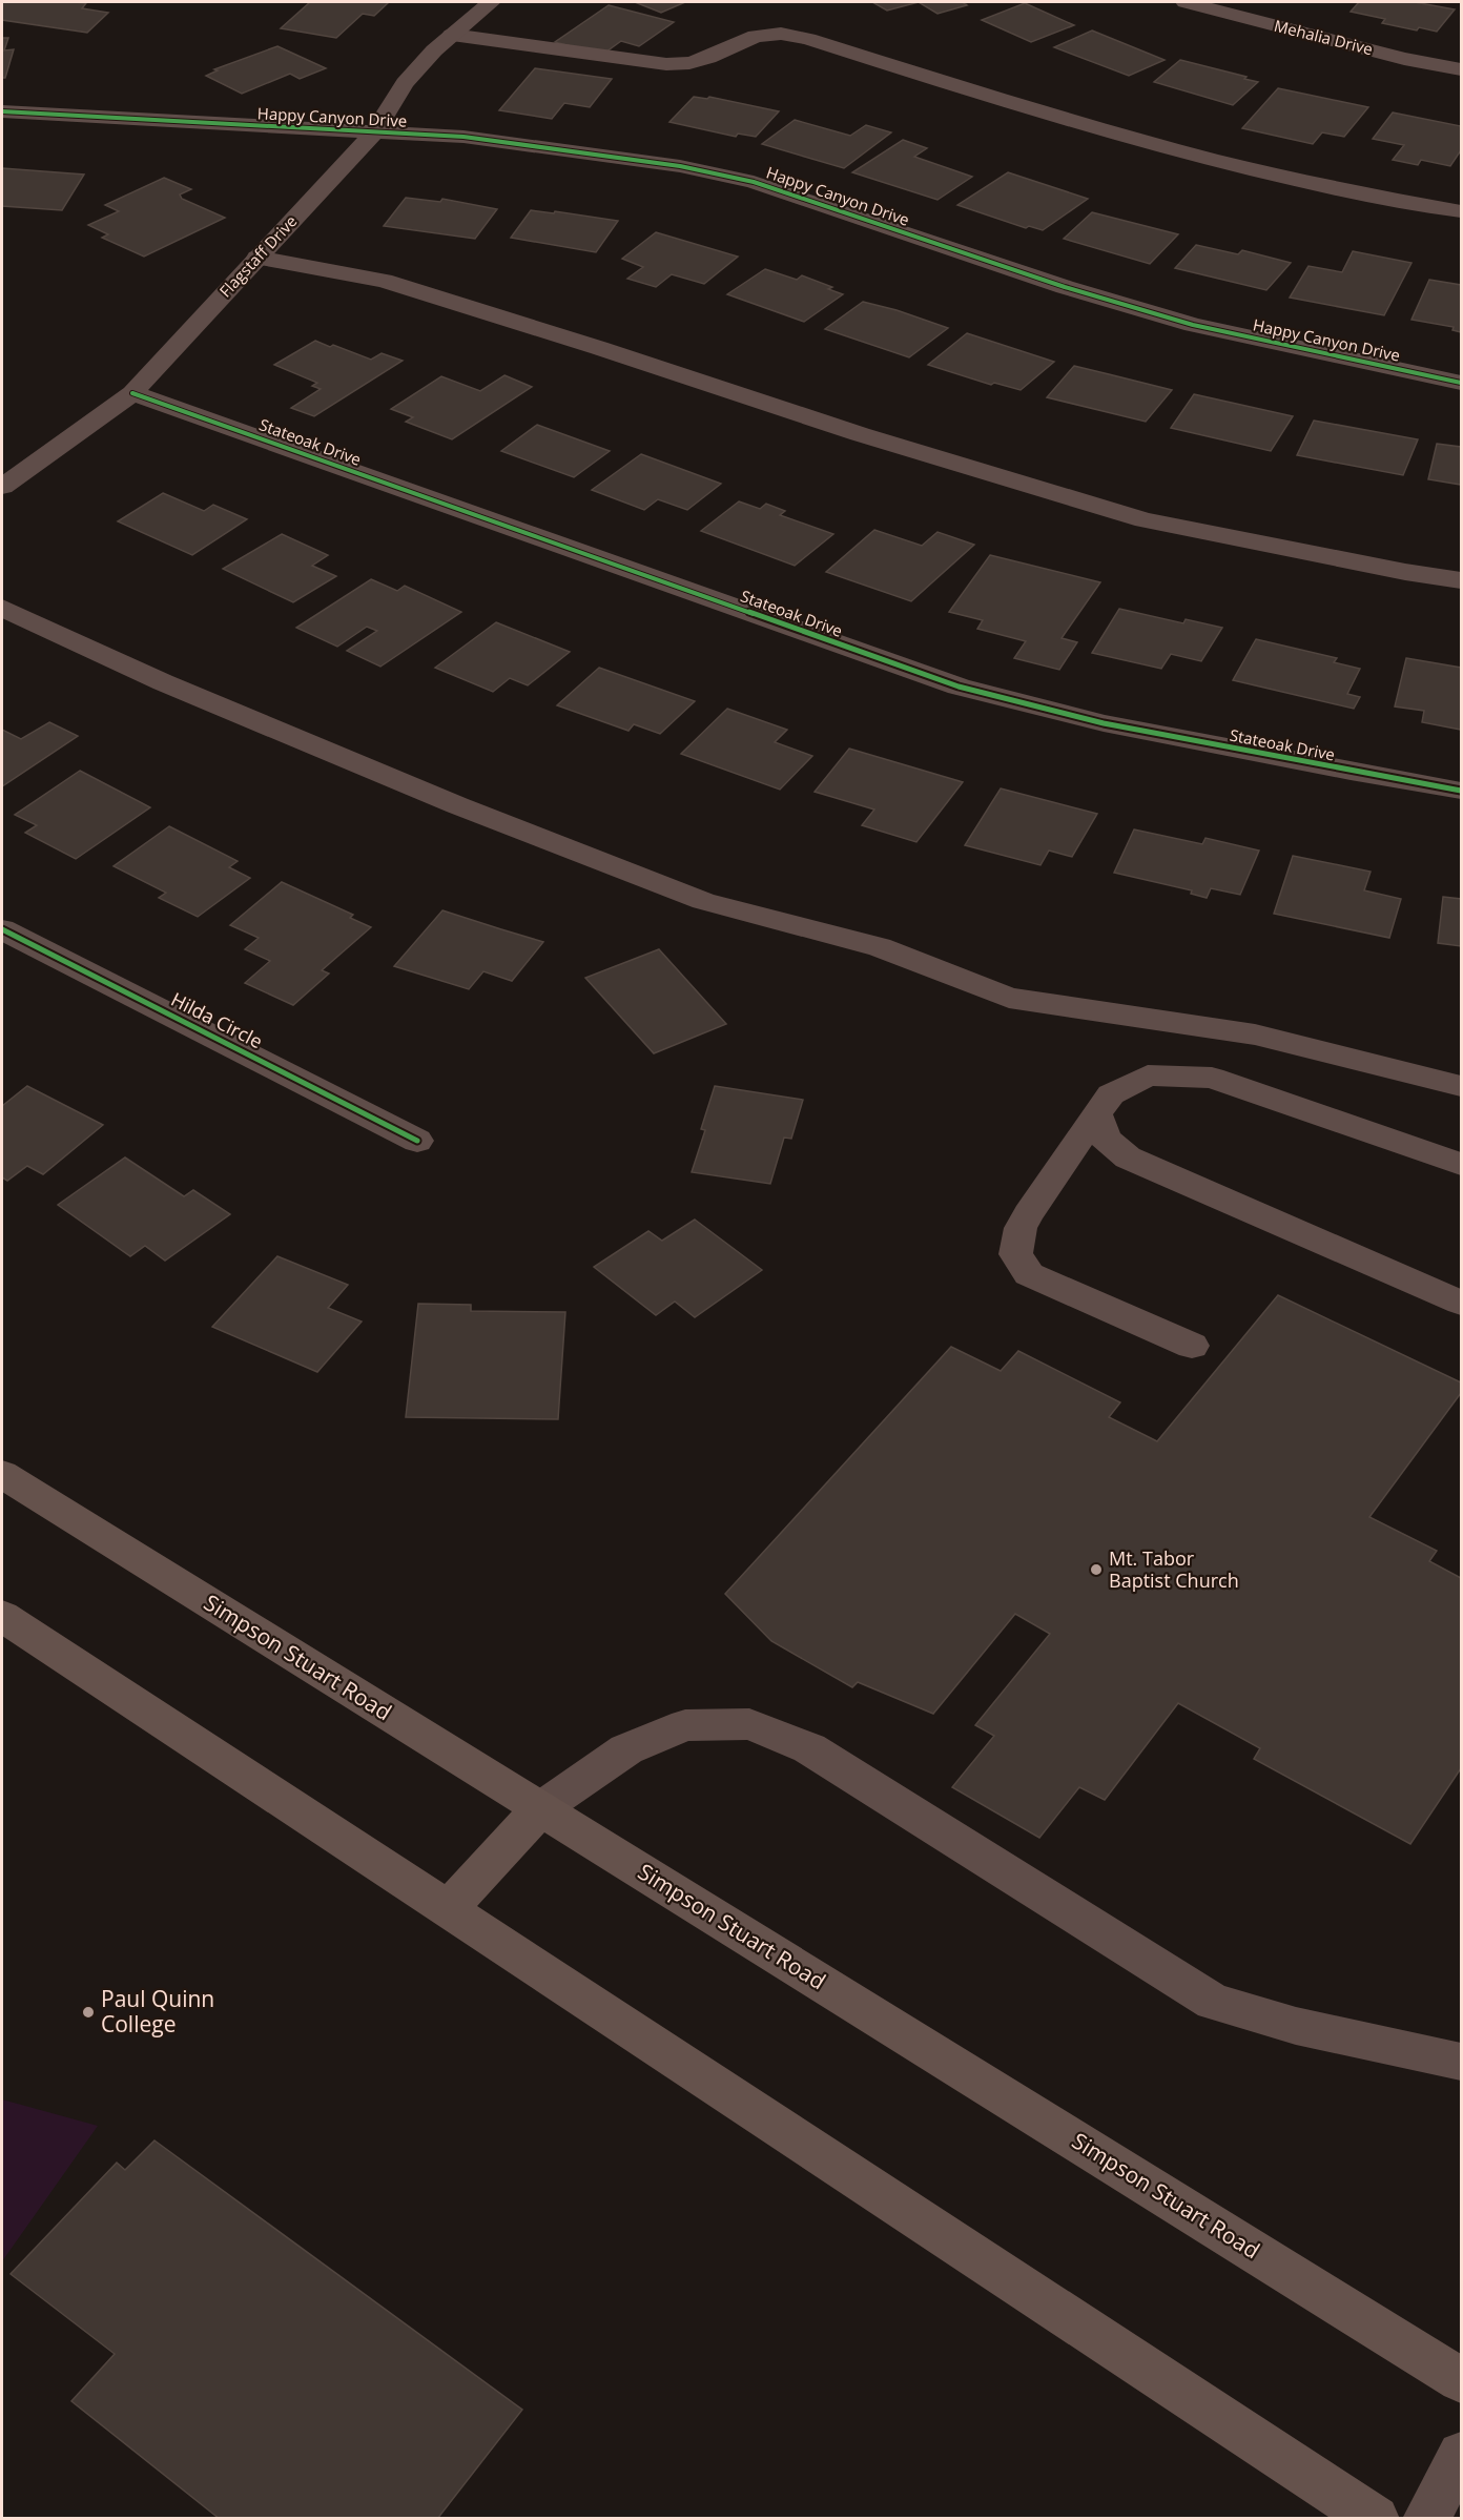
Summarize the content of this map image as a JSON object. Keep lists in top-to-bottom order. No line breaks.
{"streets":{"main road":["Simpson Stuart Road"],"street":["Mehalia Drive","Happy Canyon Drive","Flagstaff Drive","Stateoak Drive","Hilda Circle"]},"crossings":[["Happy Canyon Drive","Flagstaff Drive"],["Flagstaff Drive","Stateoak Drive"]],"places":["Mt. Tabor Baptist Church","Paul Quinn College"]}
